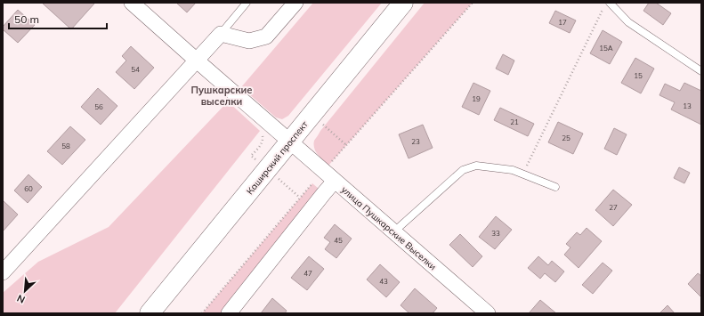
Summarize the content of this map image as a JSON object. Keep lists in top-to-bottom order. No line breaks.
{"streets":{"main road":["Каширский проспект"],"street":["улица Пушкарские Выселки"]},"crossings":[["Каширский проспект","улица Пушкарские Выселки"]],"districts":["Пушкарские выселки"],"house_numbers":["17","15А","54","15","19","13","56","21","25","23","58","60","27","33","45","47","43"],"scale_bar":"50 m","north":"bottom left"}
